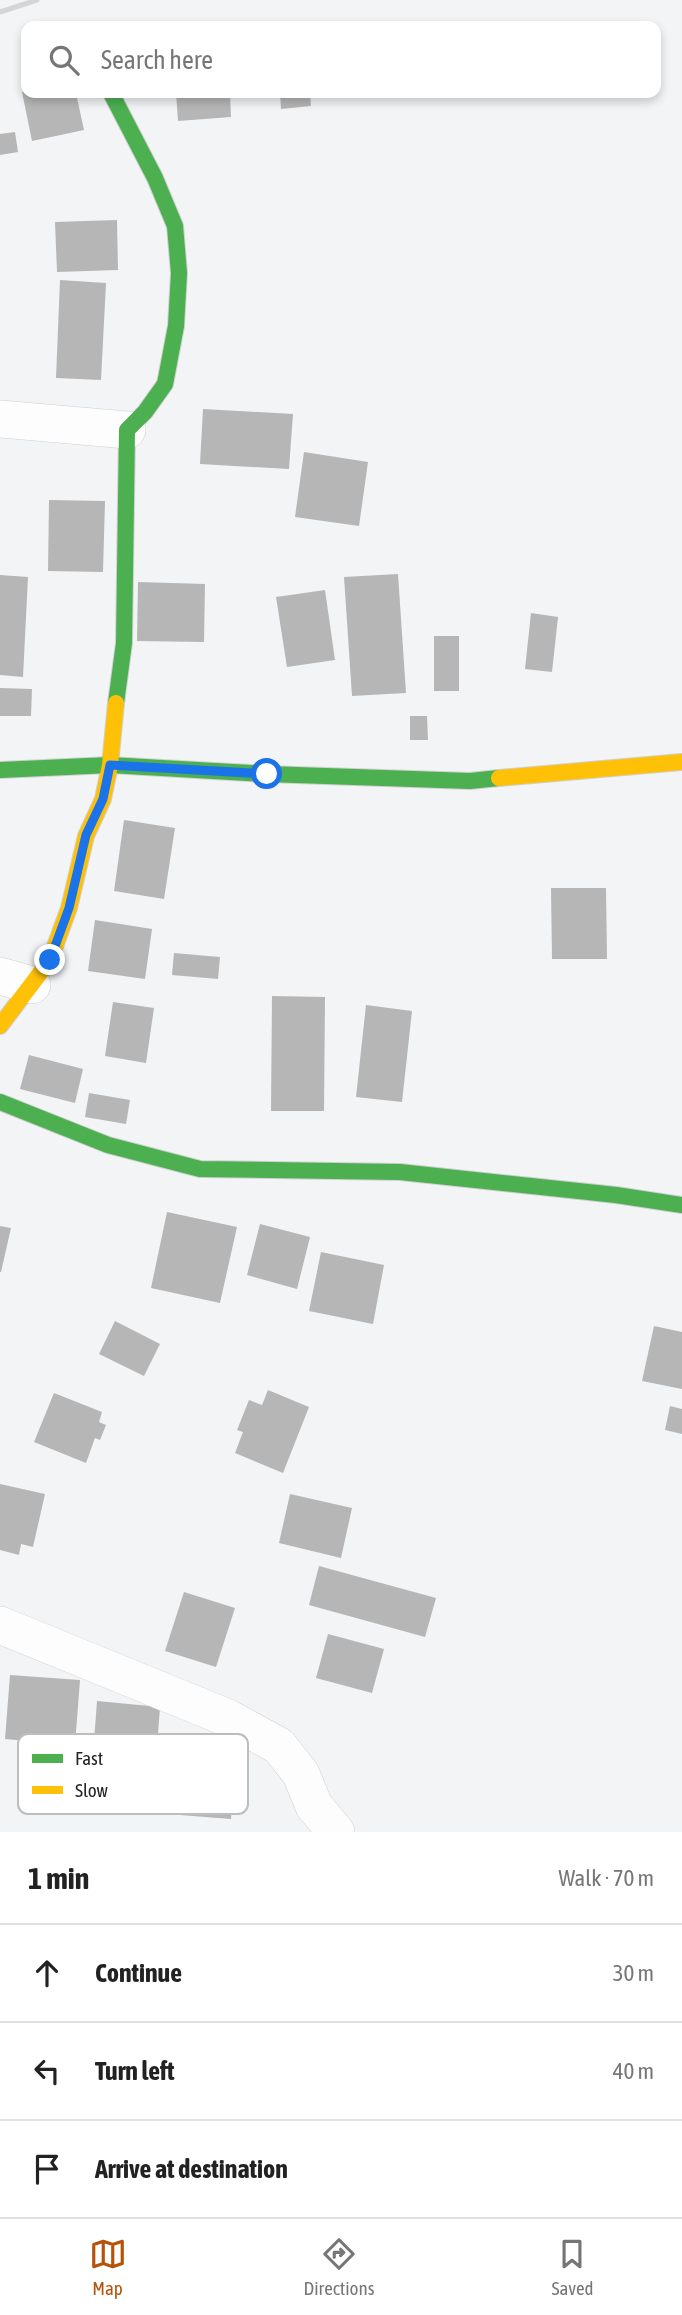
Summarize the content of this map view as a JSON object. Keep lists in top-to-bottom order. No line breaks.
{"legend":["Fast","Slow"],"page":{"search":"Search here","heading":["1 min","Walk · 70 m"],"list":[["Continue","30 m"],["Turn left","40 m"],"Arrive at destination"],"nav":["Map","Directions","Saved"]}}
